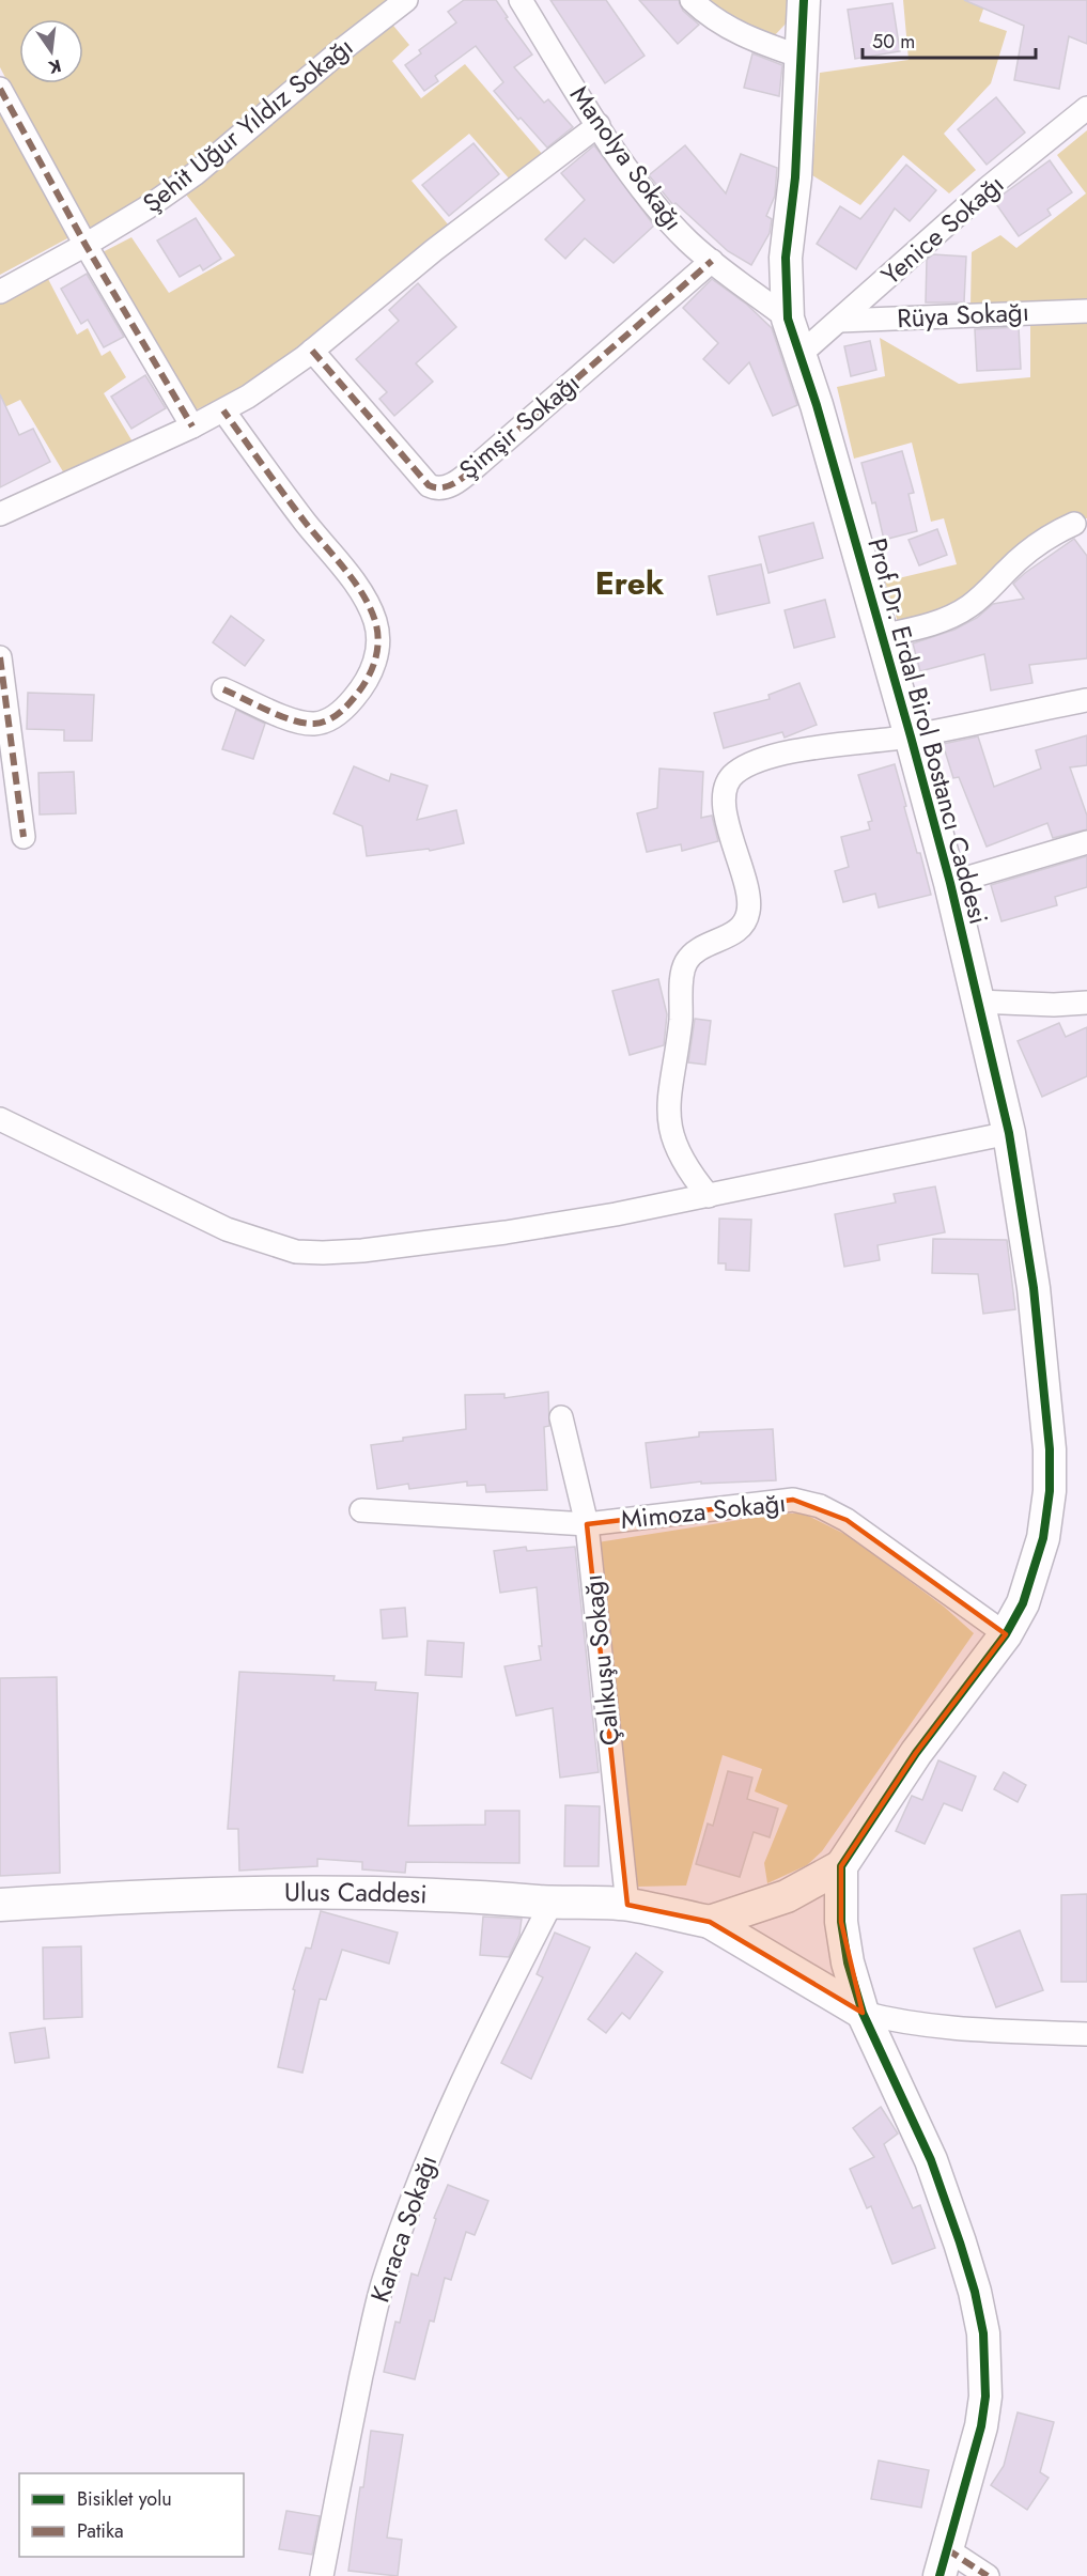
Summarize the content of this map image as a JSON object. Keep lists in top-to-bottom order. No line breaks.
{"streets":{"street":["Şehit Uğur Yıldız Sokağı","Manolya Sokağı","Yenice Sokağı","Rüya Sokağı","Şimşir Sokağı","Prof.Dr. Erdal Birol Bostancı Caddesi","Mimoza Sokağı","Çalıkuşu Sokağı","Ulus Caddesi","Karaca Sokağı"]},"crossings":[["Manolya Sokağı","Şimşir Sokağı"],["Manolya Sokağı","Prof.Dr. Erdal Birol Bostancı Caddesi"],["Yenice Sokağı","Rüya Sokağı"],["Yenice Sokağı","Prof.Dr. Erdal Birol Bostancı Caddesi"],["Prof.Dr. Erdal Birol Bostancı Caddesi","Mimoza Sokağı"],["Mimoza Sokağı","Çalıkuşu Sokağı"],["Çalıkuşu Sokağı","Ulus Caddesi"],["Ulus Caddesi","Karaca Sokağı"]],"districts":["Erek"],"legend":["Bisiklet yolu","Patika"],"scale_bar":"50 m","north":"bottom"}
